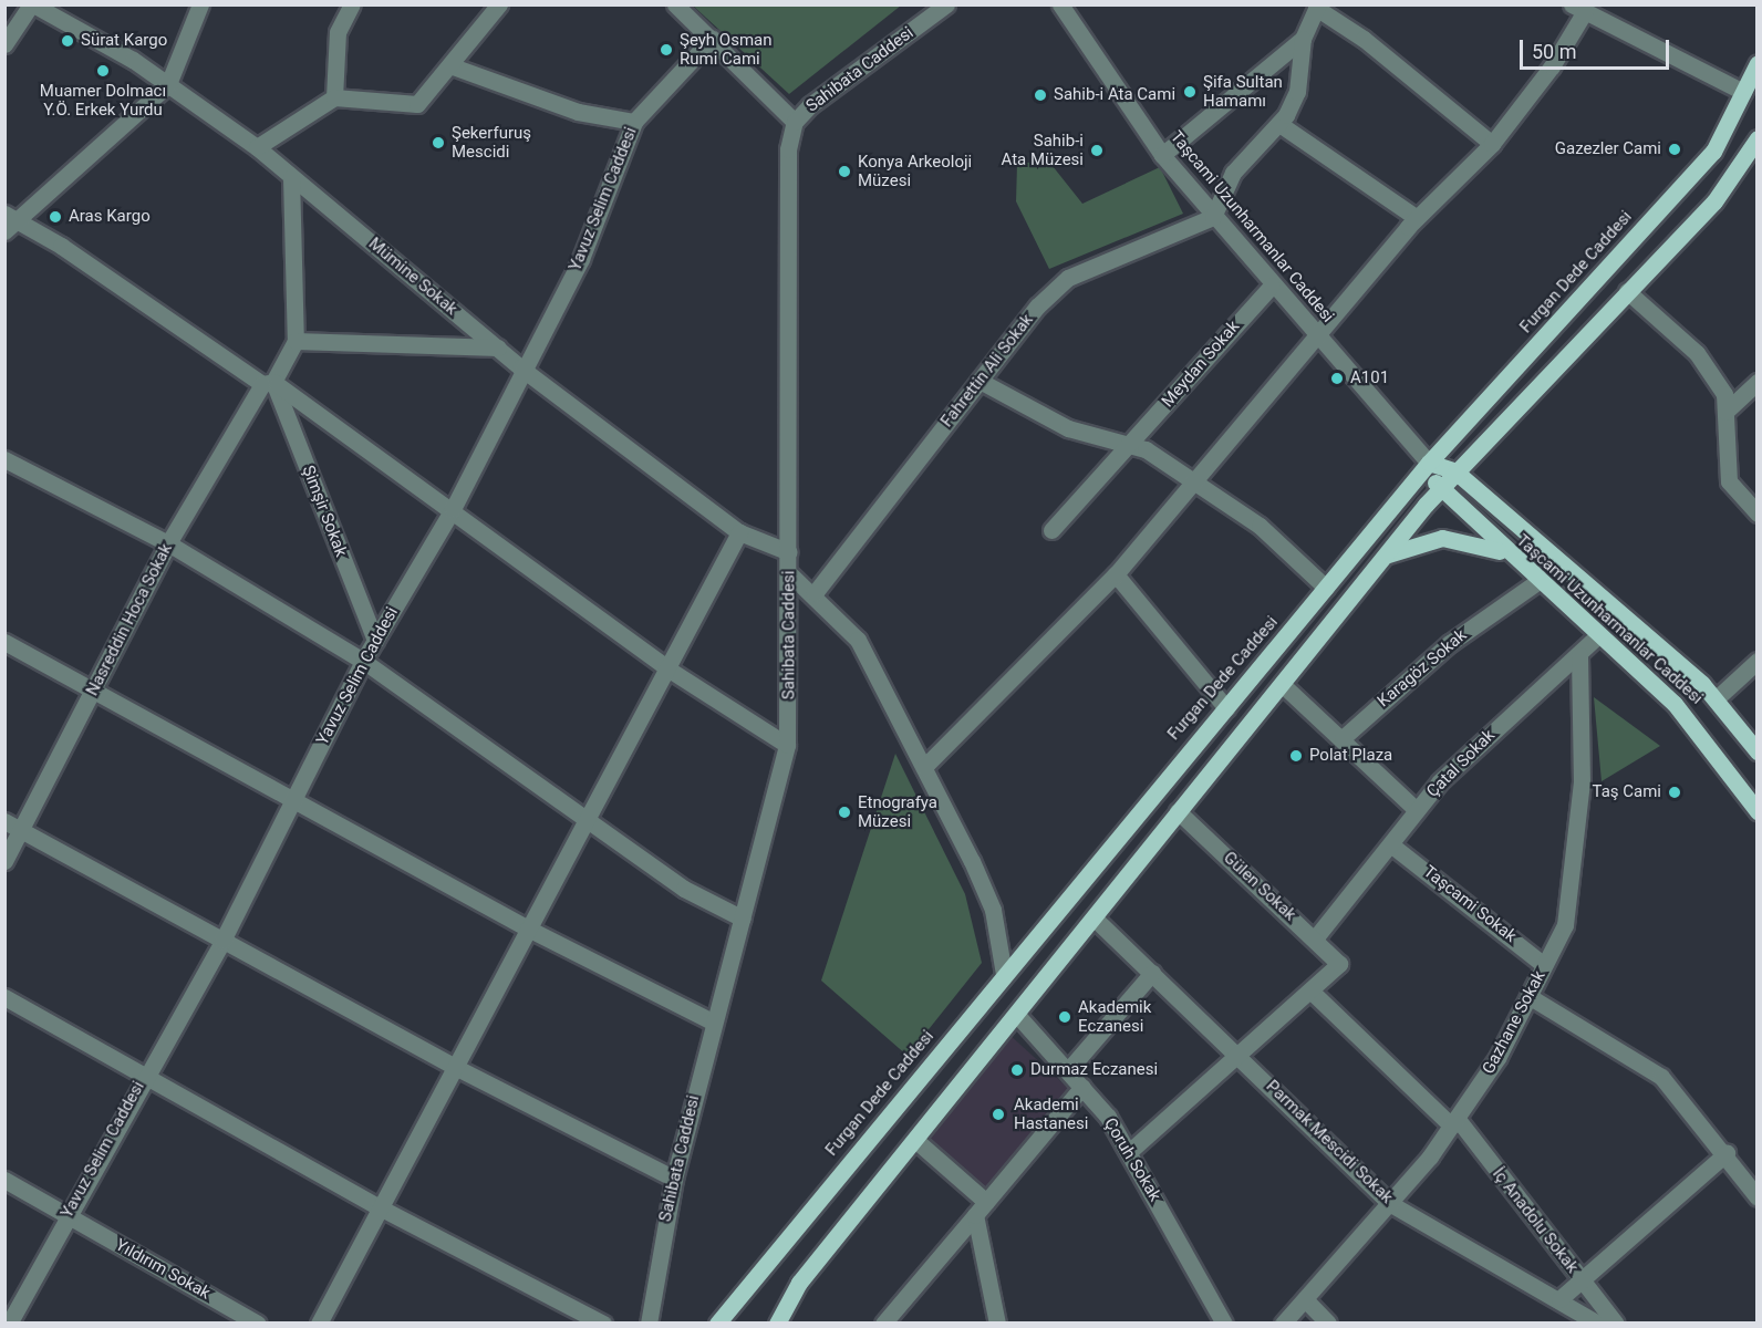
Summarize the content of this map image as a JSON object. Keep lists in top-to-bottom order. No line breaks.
{"streets":{"main road":["Taşcami Uzunharmanlar Caddesi","Furgan Dede Caddesi"],"street":["Sahibata Caddesi","Yavuz Selim Caddesi","Mümine Sokak","Meydan Sokak","Fahrettin Ali Sokak","Şimşir Sokak","Nasreddin Hoca Sokak","Karagöz Sokak","Çatal Sokak","Gülen Sokak","Taşcami Sokak","Gazhane Sokak","Parmak Mescidi Sokak","Çoruh Sokak","İç Anadolu Sokak","Yıldırım Sokak"]},"crossings":[["Sahibata Caddesi","Mümine Sokak"],["Yavuz Selim Caddesi","Mümine Sokak"],["Yavuz Selim Caddesi","Şimşir Sokak"],["Yavuz Selim Caddesi","Yıldırım Sokak"],["Taşcami Uzunharmanlar Caddesi","Furgan Dede Caddesi"],["Taşcami Uzunharmanlar Caddesi","Meydan Sokak"],["Taşcami Uzunharmanlar Caddesi","Fahrettin Ali Sokak"],["Taşcami Uzunharmanlar Caddesi","Karagöz Sokak"],["Taşcami Uzunharmanlar Caddesi","Çatal Sokak"],["Şimşir Sokak","Nasreddin Hoca Sokak"],["Çatal Sokak","Gülen Sokak"],["Çatal Sokak","Taşcami Sokak"],["Çatal Sokak","Gazhane Sokak"],["Gülen Sokak","İç Anadolu Sokak"],["Taşcami Sokak","Gazhane Sokak"],["Gazhane Sokak","Parmak Mescidi Sokak"],["Gazhane Sokak","İç Anadolu Sokak"]],"places":["Sürat Kargo","Şeyh Osman Rumi Cami","Muamer Dolmacı Y.Ö. Erkek Yurdu","Şifa Sultan Hamamı","Sahib-i Ata Cami","Şekerfuruş Mescidi","Gazezler Cami","Sahib-i Ata Müzesi","Konya Arkeoloji Müzesi","Aras Kargo","A101","Polat Plaza","Taş Cami","Etnografya Müzesi","Akademik Eczanesi","Durmaz Eczanesi","Akademi Hastanesi"],"scale_bar":"50 m"}
